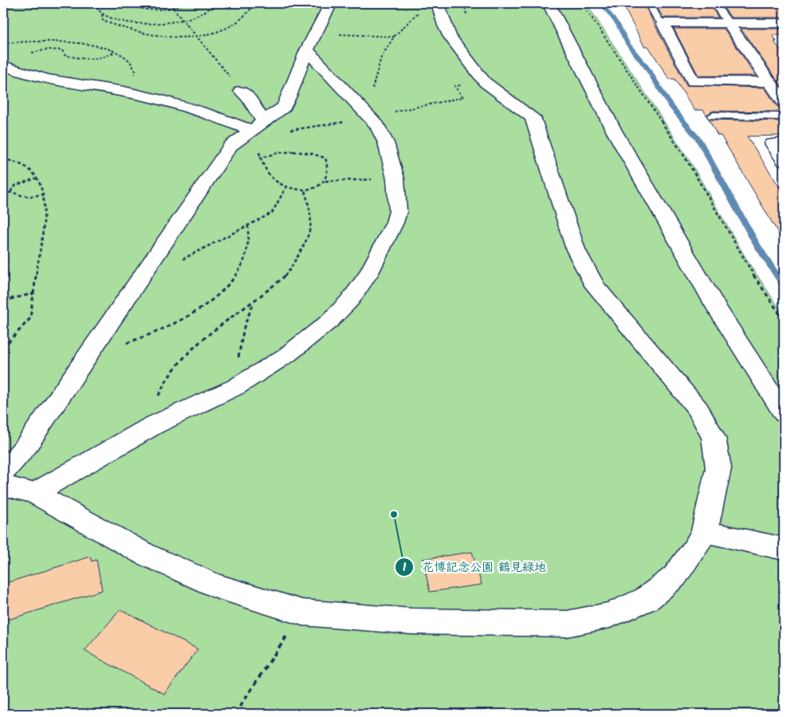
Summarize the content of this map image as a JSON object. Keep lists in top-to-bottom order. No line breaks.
{"places":["花博記念公園 鶴見緑地"]}
